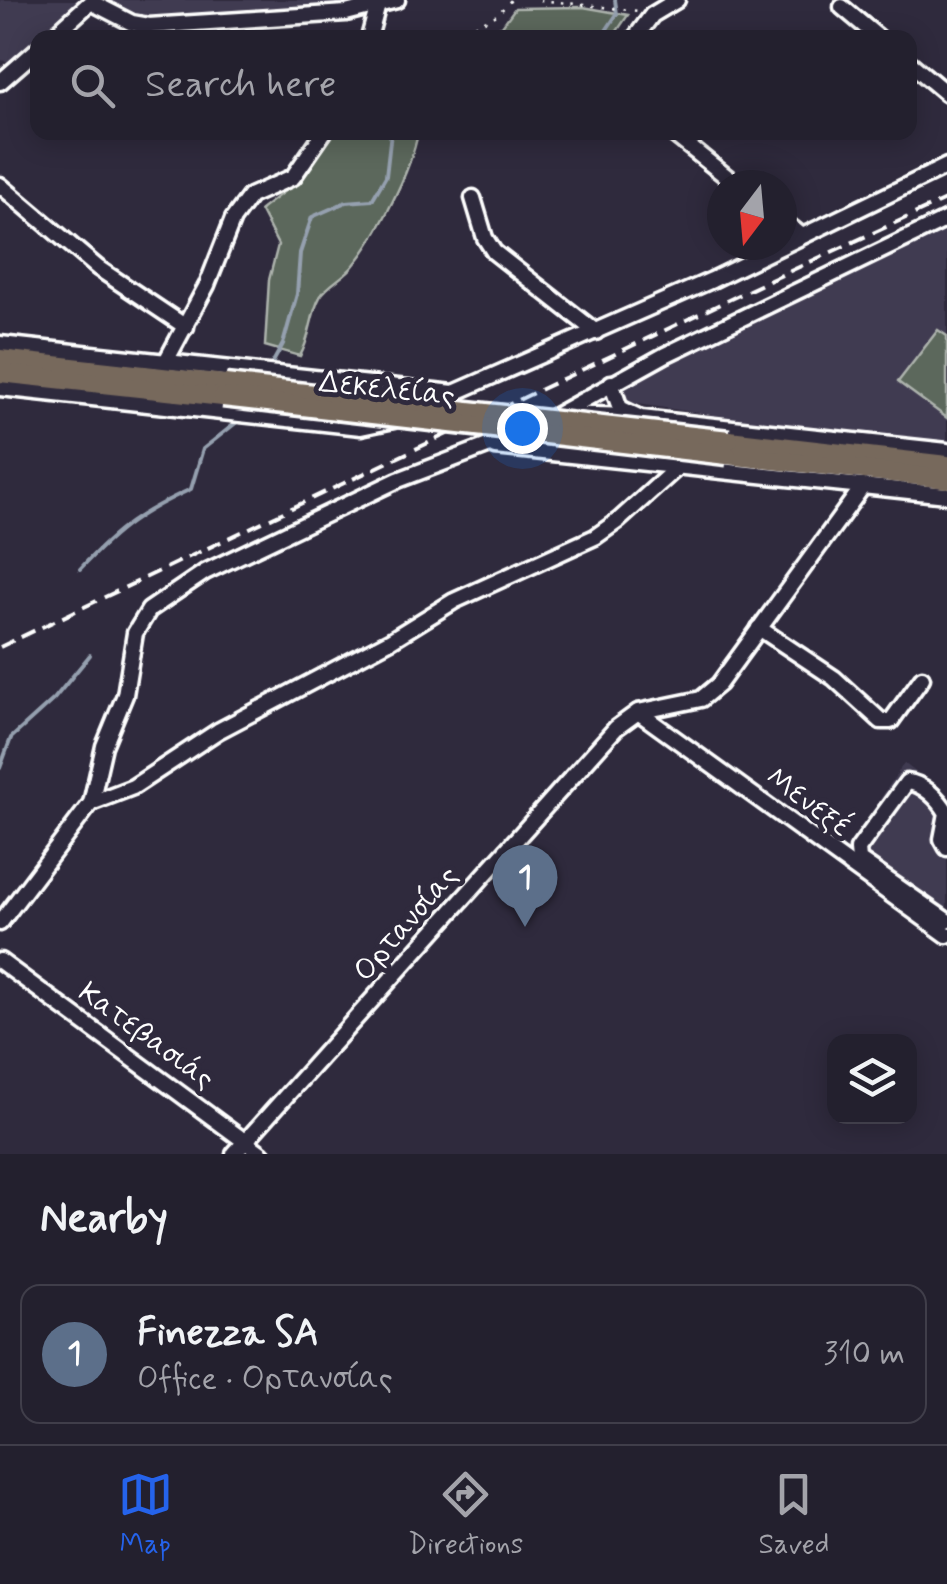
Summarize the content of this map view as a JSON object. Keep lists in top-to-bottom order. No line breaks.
{"streets":{"main road":["Δεκελείας"],"street":["Μενεξέ","Ορτανσίας","Κατεβασιάς"]},"crossings":[["Μενεξέ","Ορτανσίας"],["Ορτανσίας","Κατεβασιάς"]],"north":"bottom","page":{"search":"Search here","pins":"1","heading":"Nearby","list":[{"mark":"1","name":"Finezza SA","note":"Office · Ορτανσίας","value":"310 m"}],"nav":["Map","Directions","Saved"]}}
